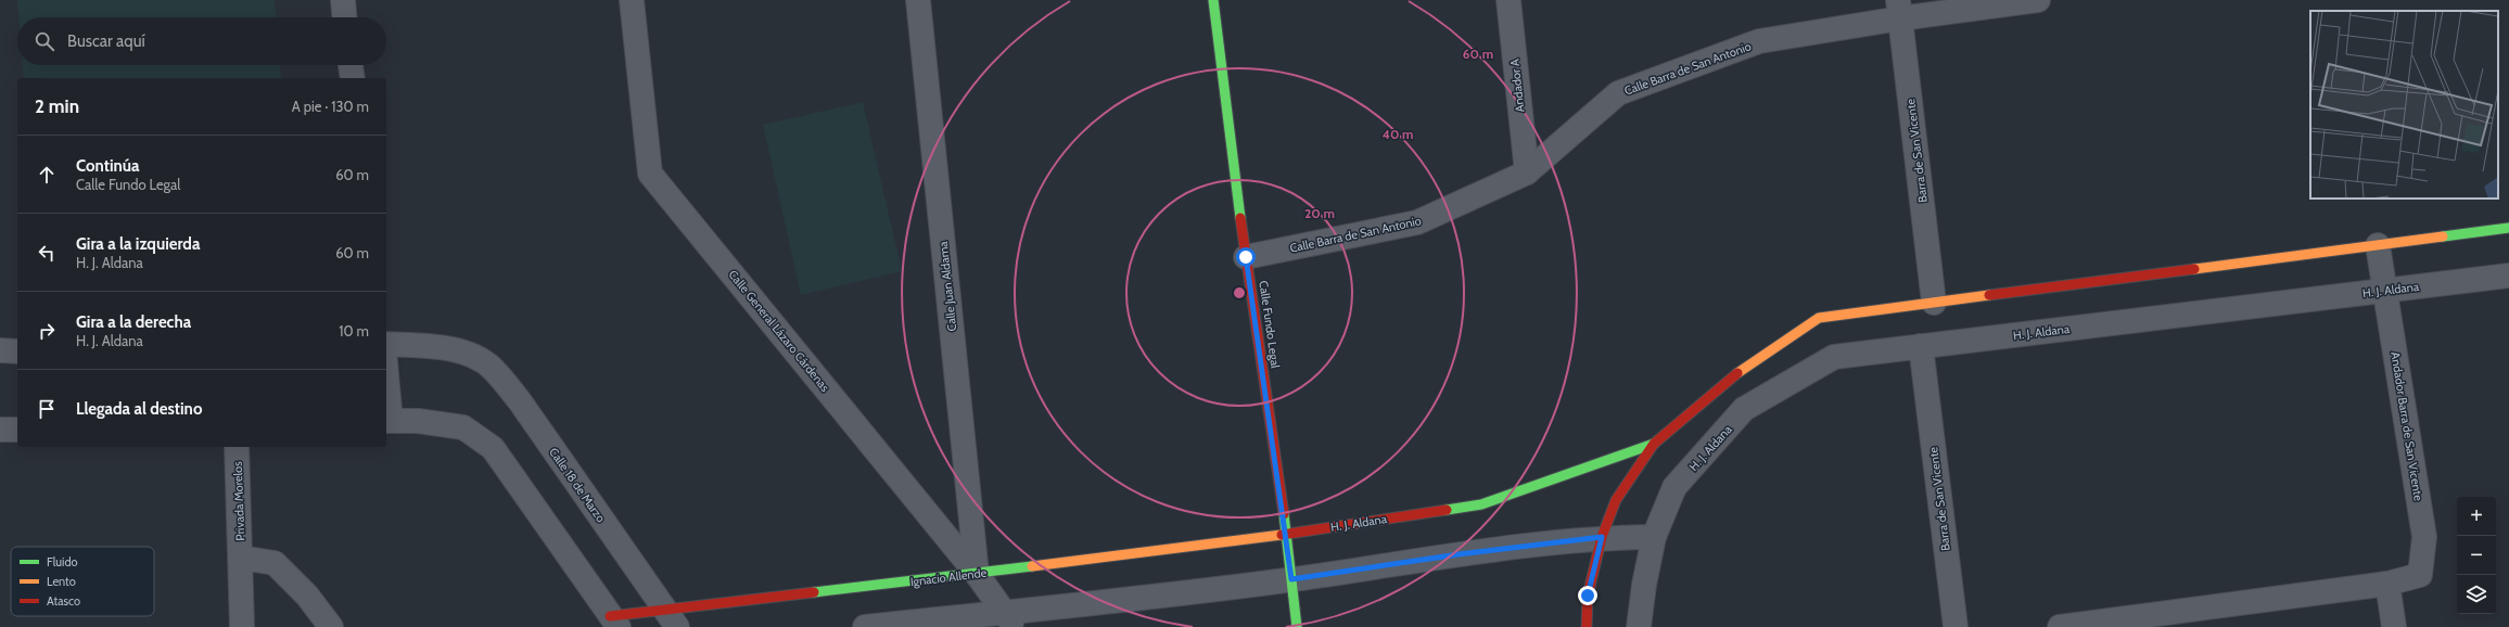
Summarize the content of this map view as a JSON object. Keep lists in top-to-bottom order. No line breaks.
{"streets":{"street":["Calle Barra de San Antonio","Andador A","Barra de San Vicente","Calle Juan Aldama","H. J. Aldana","Calle Fundo Legal","Calle General Lázaro Cárdenas","Andador Barra de San Vicente","Calle 18 de Marzo","Privada Morelos","Ignacio Allende"]},"crossings":[["Calle Barra de San Antonio","Andador A"],["Calle Barra de San Antonio","Barra de San Vicente"],["Calle Barra de San Antonio","Calle Fundo Legal"],["Barra de San Vicente","H. J. Aldana"],["Calle Juan Aldama","Calle General Lázaro Cárdenas"],["Calle Juan Aldama","Ignacio Allende"],["H. J. Aldana","Calle Fundo Legal"],["H. J. Aldana","Andador Barra de San Vicente"],["H. J. Aldana","Ignacio Allende"],["Calle Fundo Legal","Ignacio Allende"],["Calle General Lázaro Cárdenas","Ignacio Allende"],["Calle 18 de Marzo","Ignacio Allende"]],"legend":["Fluido","Lento","Atasco"],"page":{"search":"Buscar aquí","heading":["2 min","A pie · 130 m"],"list":[["Continúa","Calle Fundo Legal","60 m"],["Gira a la izquierda","H. J. Aldana","60 m"],["Gira a la derecha","H. J. Aldana","10 m"],"Llegada al destino"],"map_buttons":["+","−"]},"rings":["60 m","40 m","20 m"]}
